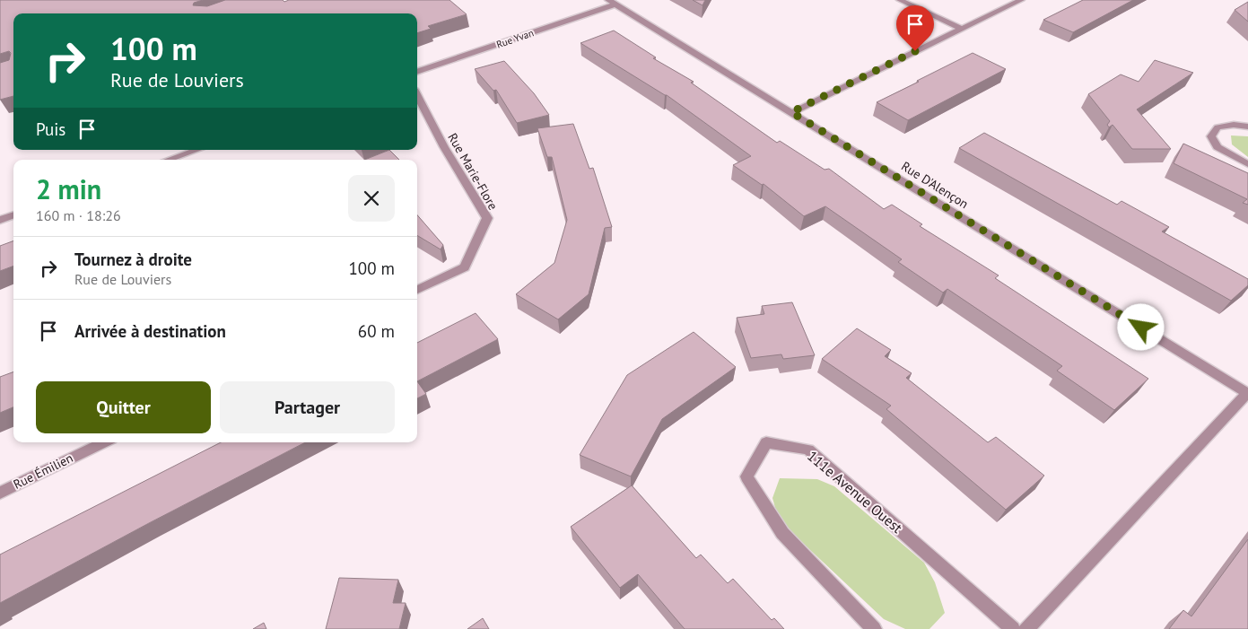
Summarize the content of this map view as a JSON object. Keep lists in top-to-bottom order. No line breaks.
{"streets":{"street":["Rue Yvan","Rue Marie-Flore","Rue D'Alençon","Rue Émilien","111e Avenue Ouest"]},"crossings":[["Rue Yvan","Rue D'Alençon"]],"page":{"turn":["100 m","Rue de Louviers"],"then":"Puis","heading":["2 min","160 m · 18:26"],"list":[{"name":"Tournez à droite","note":"Rue de Louviers","value":"100 m"},{"name":"Arrivée à destination","value":"60 m"}],"buttons":["Quitter","Partager"]}}
